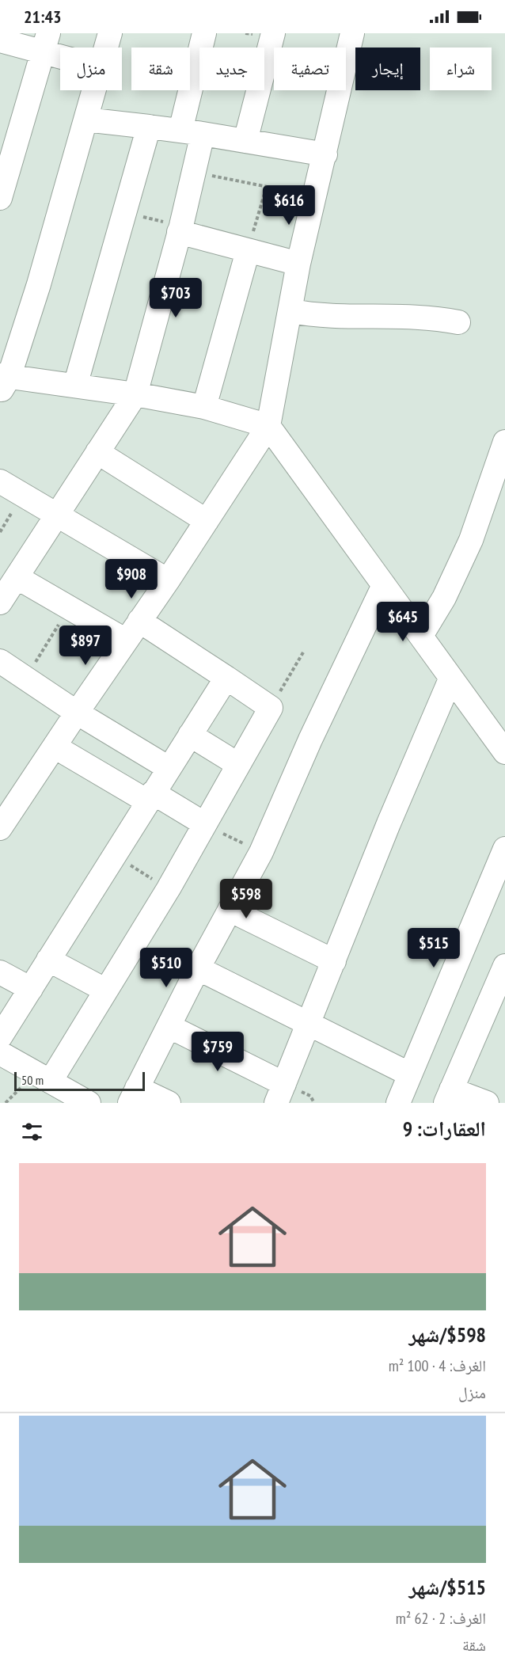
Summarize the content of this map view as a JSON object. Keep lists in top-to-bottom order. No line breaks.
{"scale_bar":"50 m","page":{"status":"21:43","chip":["شراء","إيجار","تصفية","جديد","شقة","منزل"],"price":["$616","$703","$908","$645","$897","$598","$515","$510","$759"],"scale":"50 m","heading":"العقارات: 9","list":[{"name":"$598/شهر","note":"الغرف: 4 · 100 m² · منزل"},{"name":"$515/شهر","note":"الغرف: 2 · 62 m² · شقة"}]}}
